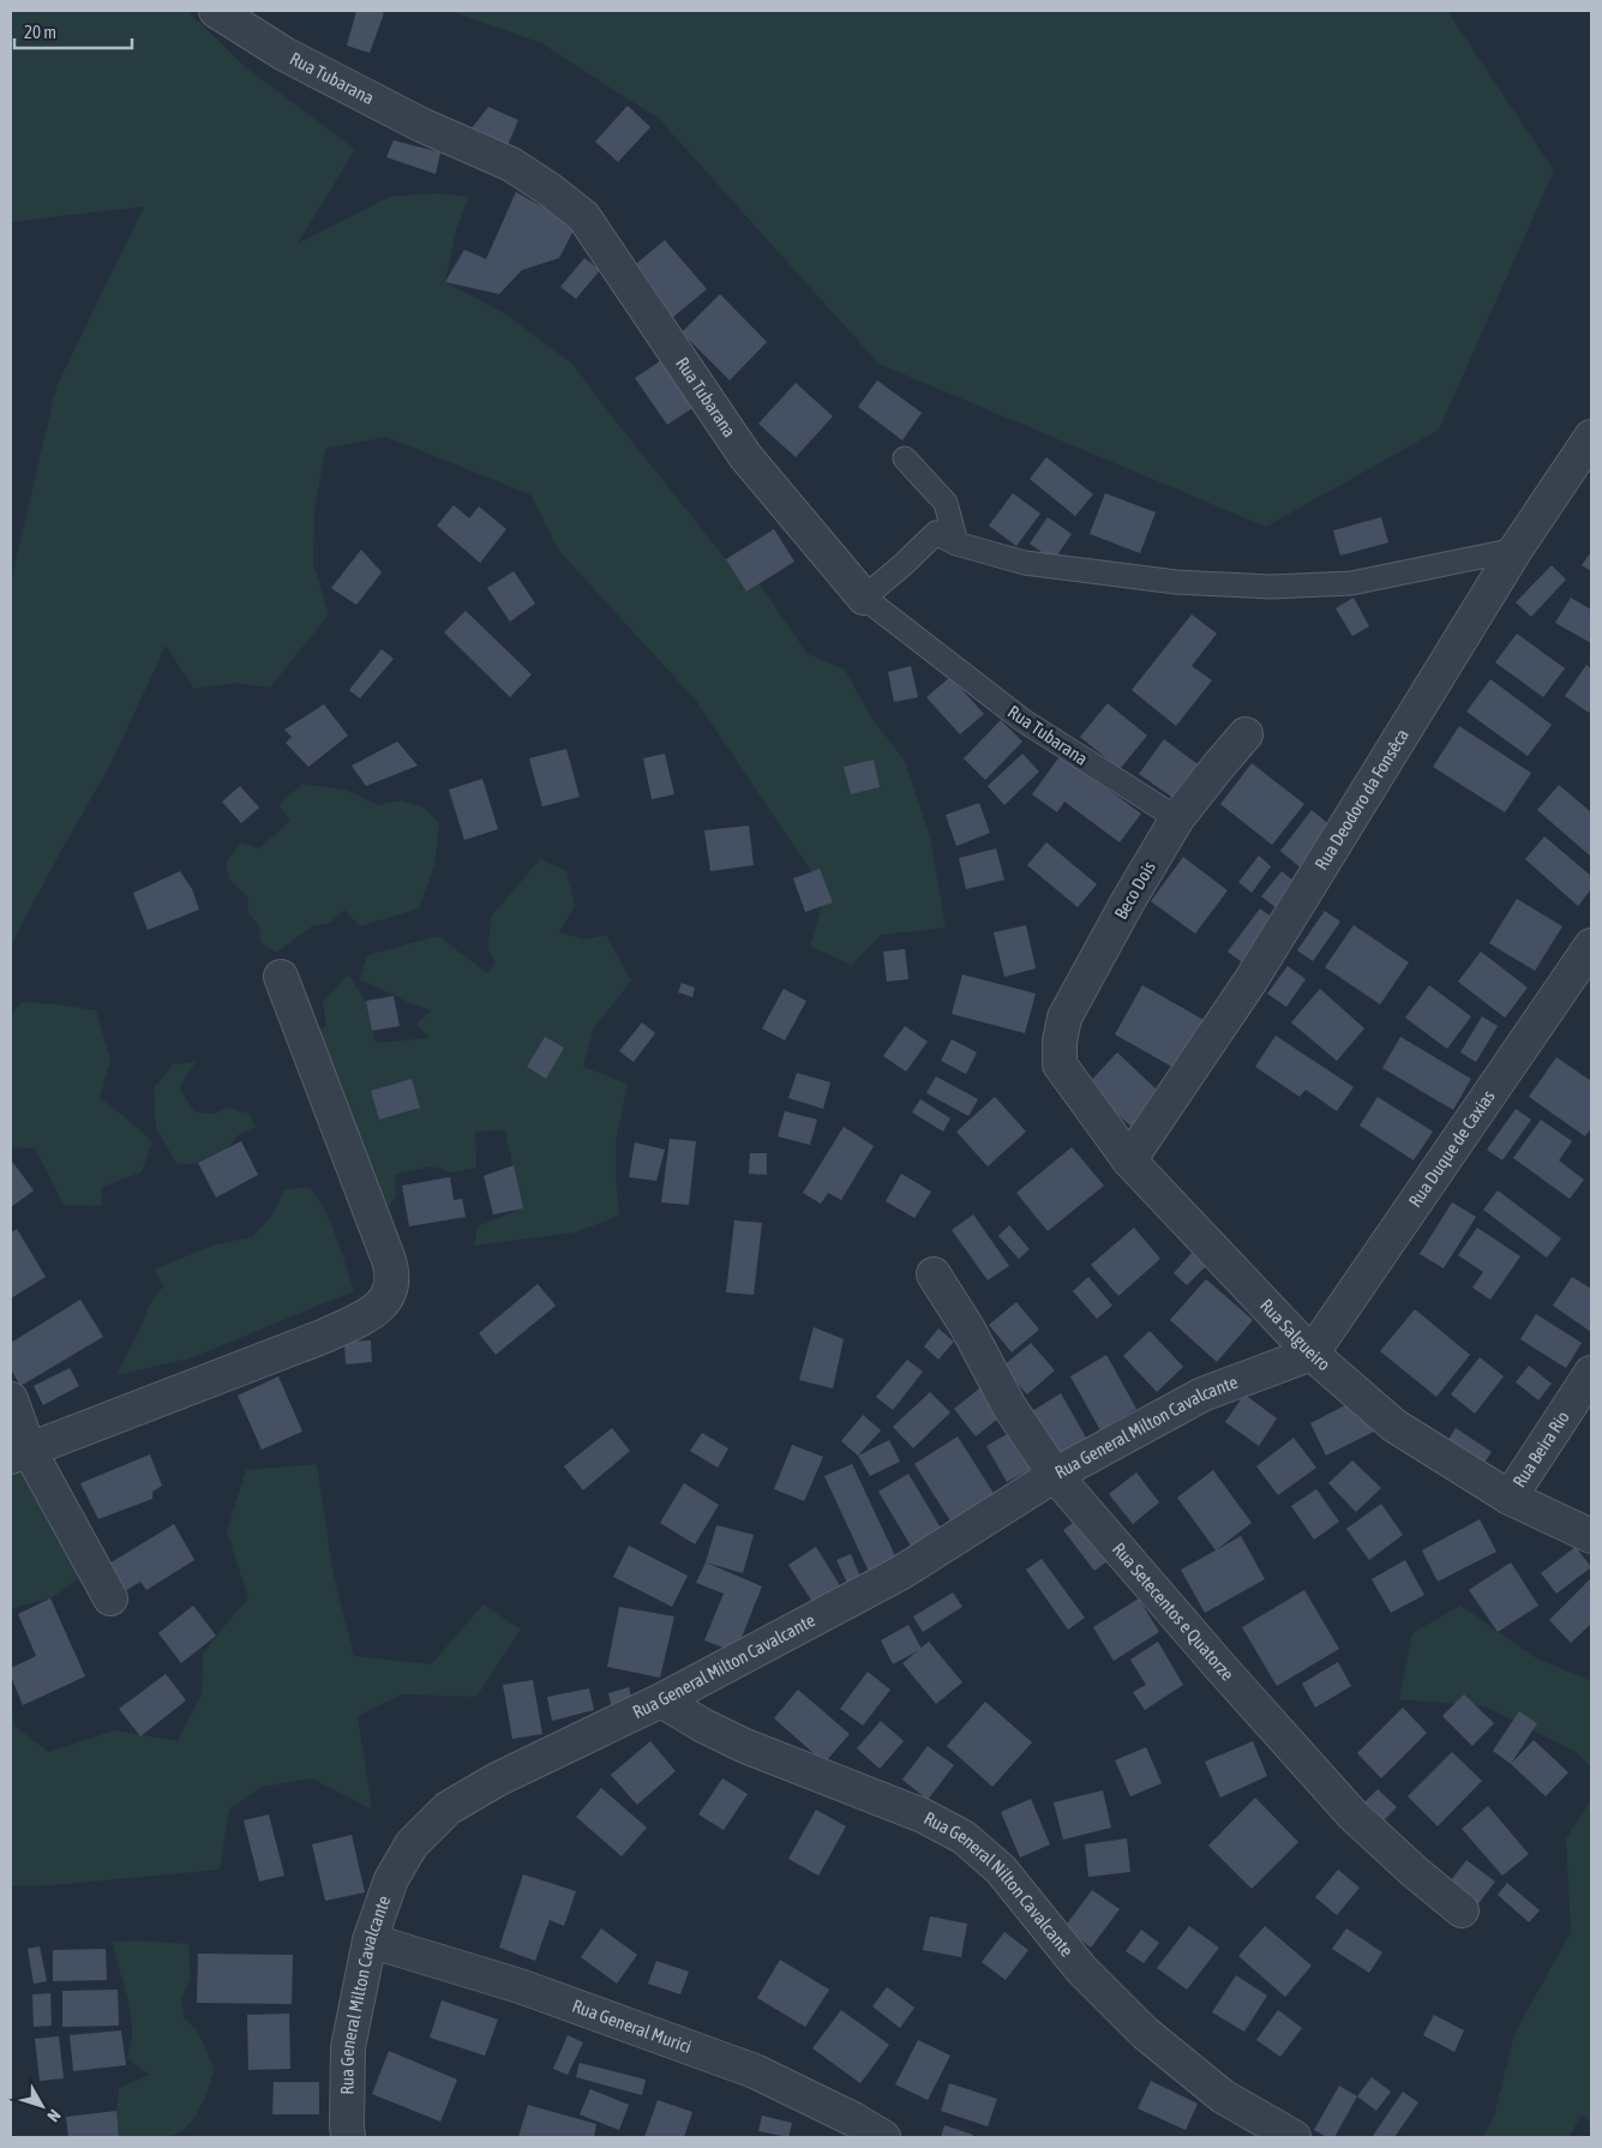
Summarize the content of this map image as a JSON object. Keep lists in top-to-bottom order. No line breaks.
{"streets":{"street":["Rua Tubarana","Rua Deodoro da Fonsêca","Beco Dois","Rua Duque de Caxias","Rua Salgueiro","Rua General Milton Cavalcante","Rua Beira Rio","Rua Setecentos e Quatorze","Rua General Nilton Cavalcante","Rua General Murici"]},"crossings":[["Rua Tubarana","Beco Dois"],["Rua Deodoro da Fonsêca","Rua Salgueiro"],["Beco Dois","Rua Salgueiro"],["Rua Duque de Caxias","Rua Salgueiro"],["Rua Duque de Caxias","Rua General Milton Cavalcante"],["Rua Salgueiro","Rua General Milton Cavalcante"],["Rua Salgueiro","Rua Beira Rio"],["Rua General Milton Cavalcante","Rua Setecentos e Quatorze"],["Rua General Milton Cavalcante","Rua General Nilton Cavalcante"],["Rua General Milton Cavalcante","Rua General Murici"]],"scale_bar":"20 m","north":"bottom right"}
